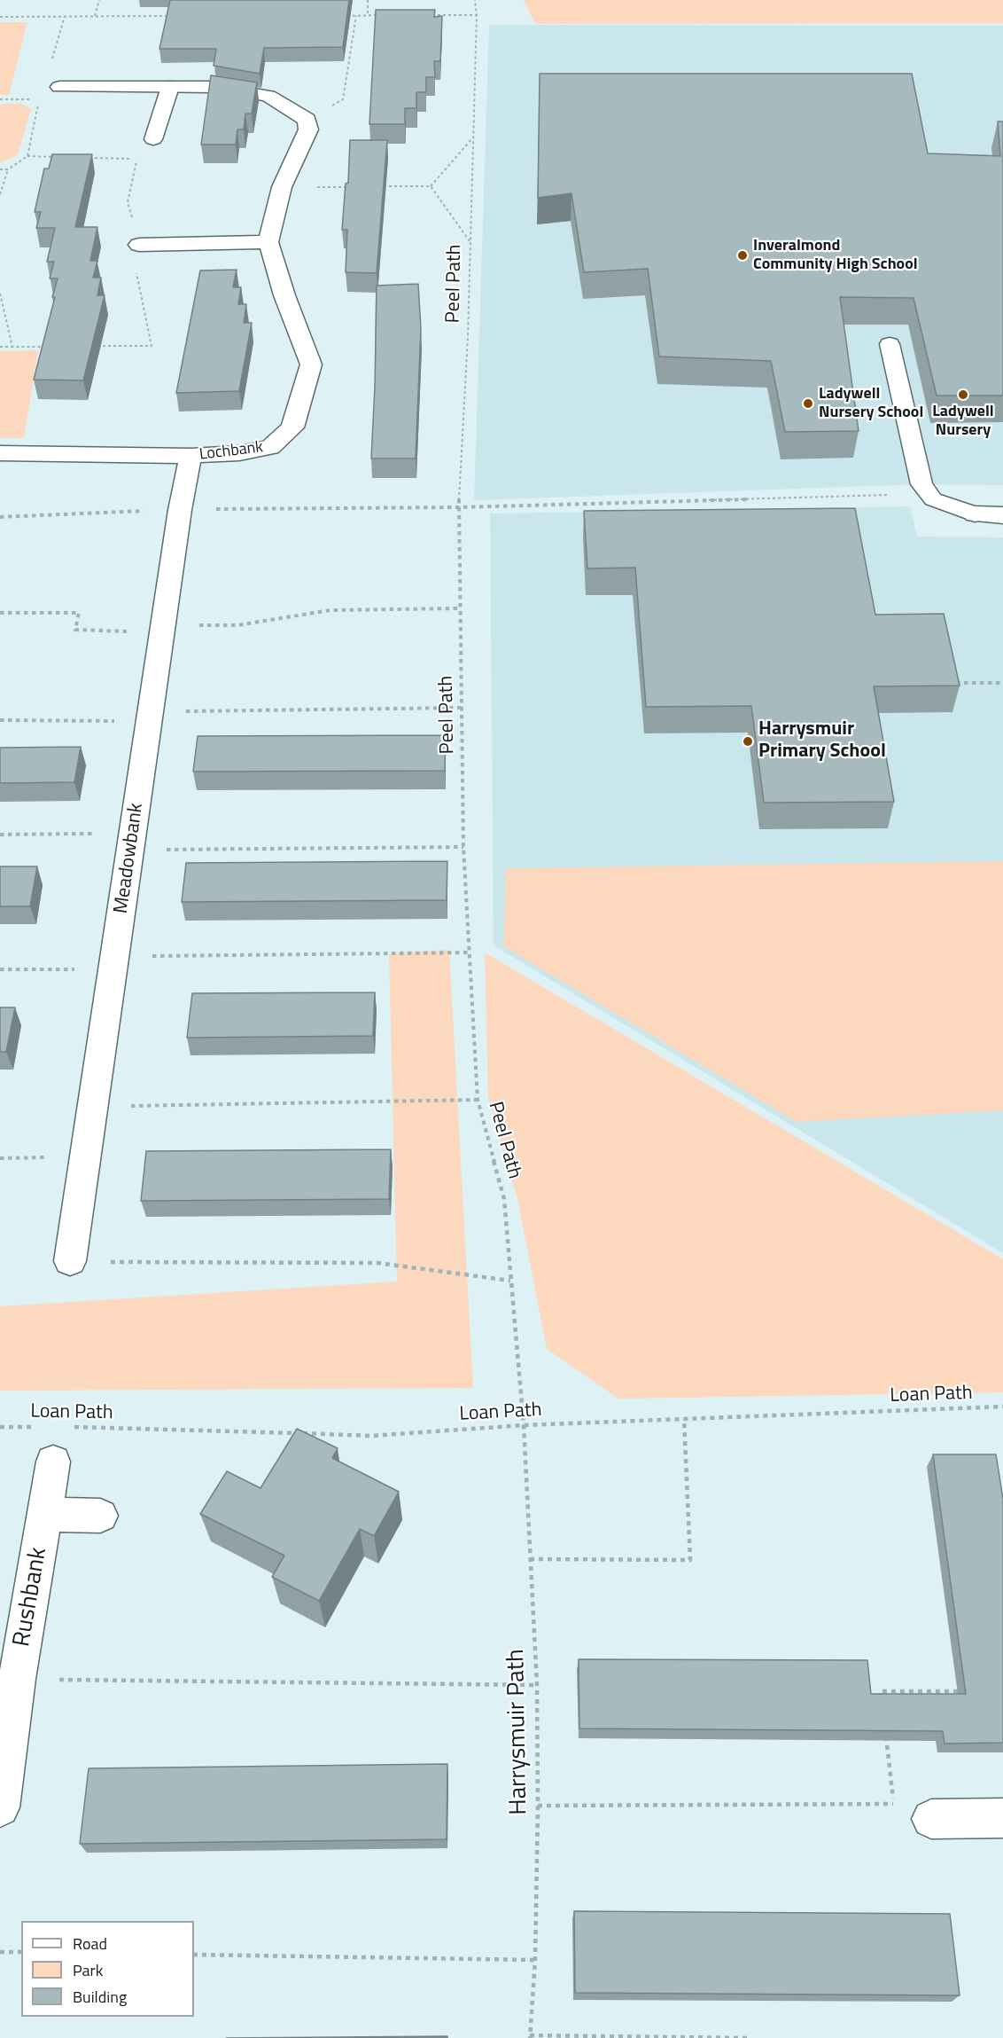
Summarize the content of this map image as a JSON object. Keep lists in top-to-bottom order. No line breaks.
{"streets":{"street":["Lochbank","Meadowbank","Rushbank"],"path":["Peel Path","Loan Path","Harrysmuir Path"]},"crossings":[["Peel Path","Loan Path"],["Peel Path","Harrysmuir Path"],["Lochbank","Meadowbank"],["Loan Path","Harrysmuir Path"]],"places":["Inveralmond Community High School","Ladywell Nursery","Ladywell Nursery School","Harrysmuir Primary School"],"legend":["Road","Park","Building"]}
